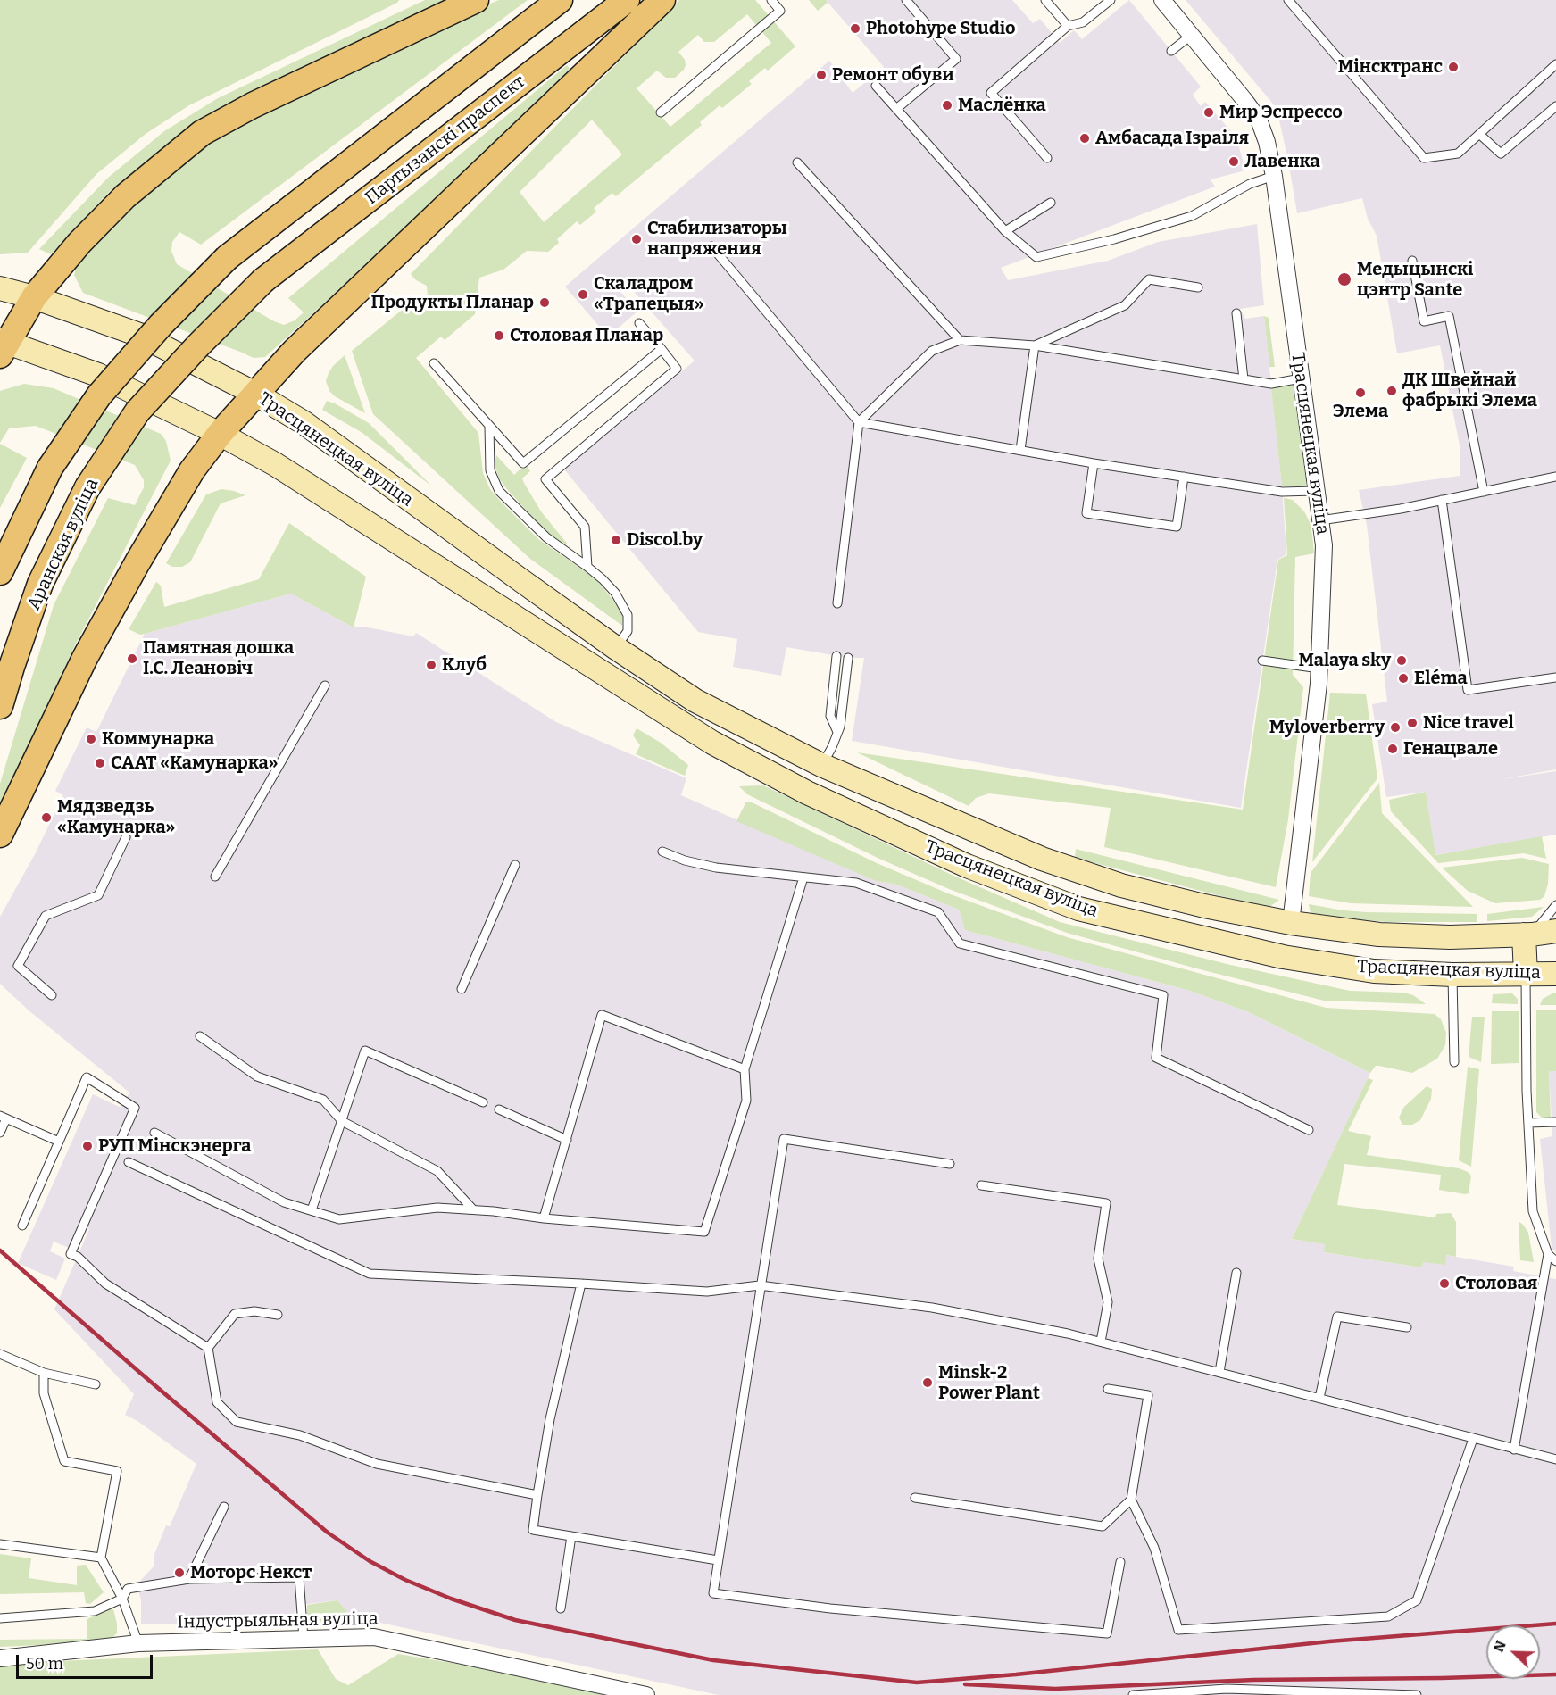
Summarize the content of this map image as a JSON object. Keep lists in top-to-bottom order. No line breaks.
{"streets":{"main road":["Партызанскі праспект","Трасцянецкая вуліца","Аранская вуліца"],"street":["Індустрыяльная вуліца"]},"crossings":[["Партызанскі праспект","Аранская вуліца"]],"places":["Photohype Studio","Мінсктранс","Ремонт обуви","Маслёнка","Мир Эспрессо","Амбасада Ізраіля","Лавенка","Стабилизаторы напряжения","Медыцынскі цэнтр Sante","Скаладром «Трапецыя»","Продукты Планар","Столовая Планар","ДК Швейнай фабрыкі Элема","Элема","Discol.by","Памятная дошка І.С. Леановіч","Malaya sky","Клуб","Eléma","Nice travel","Myloverberry","Коммунарка","Генацвале","СААТ «Камунарка»","Мядзведзь «Камунарка»","РУП Мінскэнерга","Столовая","Minsk-2 Power Plant","Моторс Некст"],"scale_bar":"50 m","north":"top left"}
